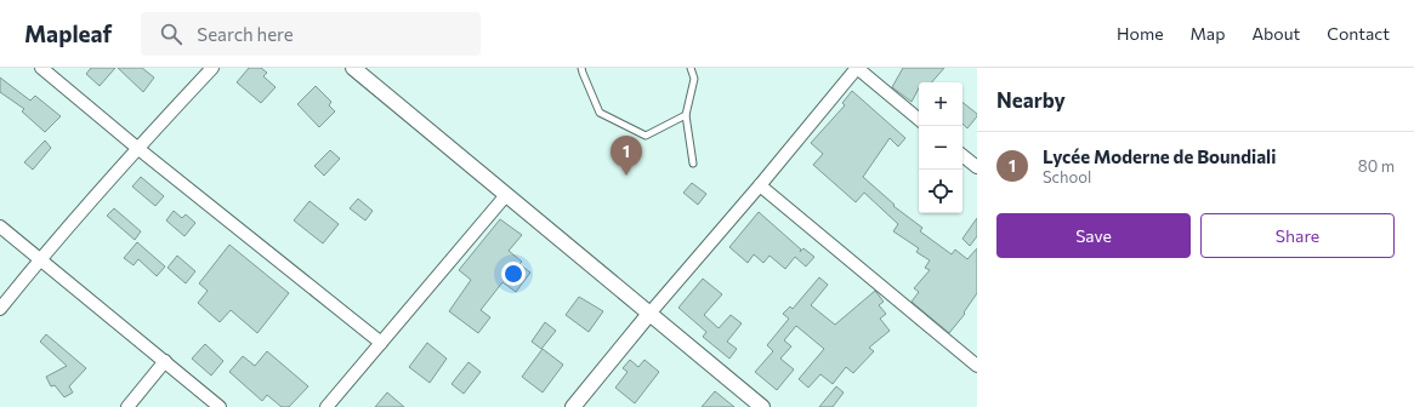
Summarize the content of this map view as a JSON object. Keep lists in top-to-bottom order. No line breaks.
{"page":{"header":"Mapleaf","search":"Search here","nav":["Home","Map","About","Contact"],"heading":"Nearby","map_buttons":["+","−"],"list":[{"mark":"1","name":"Lycée Moderne de Boundiali","note":"School","value":"80 m"}],"pins":"1","buttons":["Save","Share"]}}
